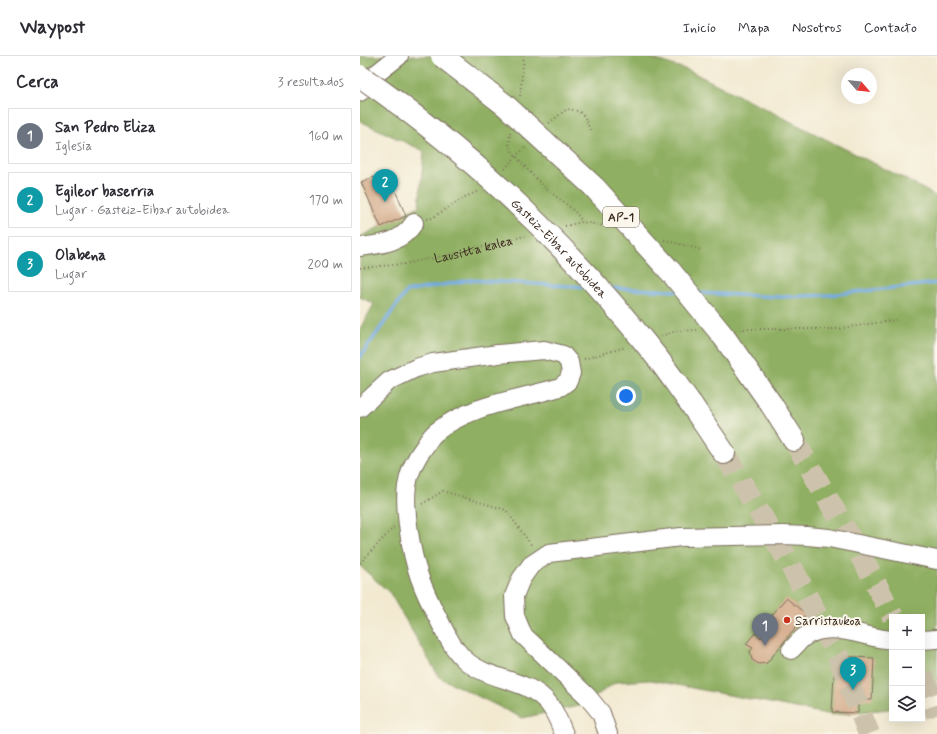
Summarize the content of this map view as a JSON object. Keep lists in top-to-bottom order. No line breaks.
{"streets":{"highway":["AP-1","Gasteiz-Eibar autobidea"],"path":["Lausitta kalea"]},"places":["Sarristaukoa"],"north":"bottom right","page":{"header":"Waypost","nav":["Inicio","Mapa","Nosotros","Contacto"],"heading":["Cerca","3 resultados"],"list":[{"mark":"1","name":"San Pedro Eliza","note":"Iglesia","value":"160 m"},{"mark":"2","name":"Egileor baserria","note":"Lugar · Gasteiz-Eibar autobidea","value":"170 m"},{"mark":"3","name":"Olabena","note":"Lugar","value":"200 m"}],"pins":["2","1","3"],"map_buttons":["+","−"]}}
